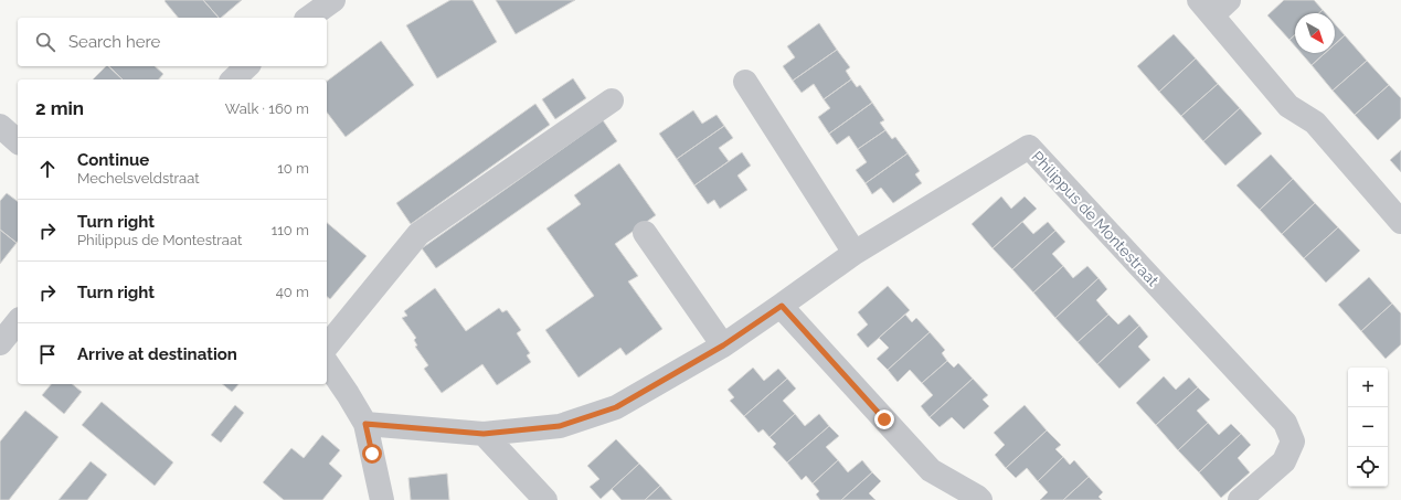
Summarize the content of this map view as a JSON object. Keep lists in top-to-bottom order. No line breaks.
{"streets":{"street":["Philippus de Montestraat"]},"north":"bottom right","page":{"search":"Search here","heading":["2 min","Walk · 160 m"],"list":[["Continue","Mechelsveldstraat","10 m"],["Turn right","Philippus de Montestraat","110 m"],["Turn right","40 m"],"Arrive at destination"],"map_buttons":["+","−"]}}
